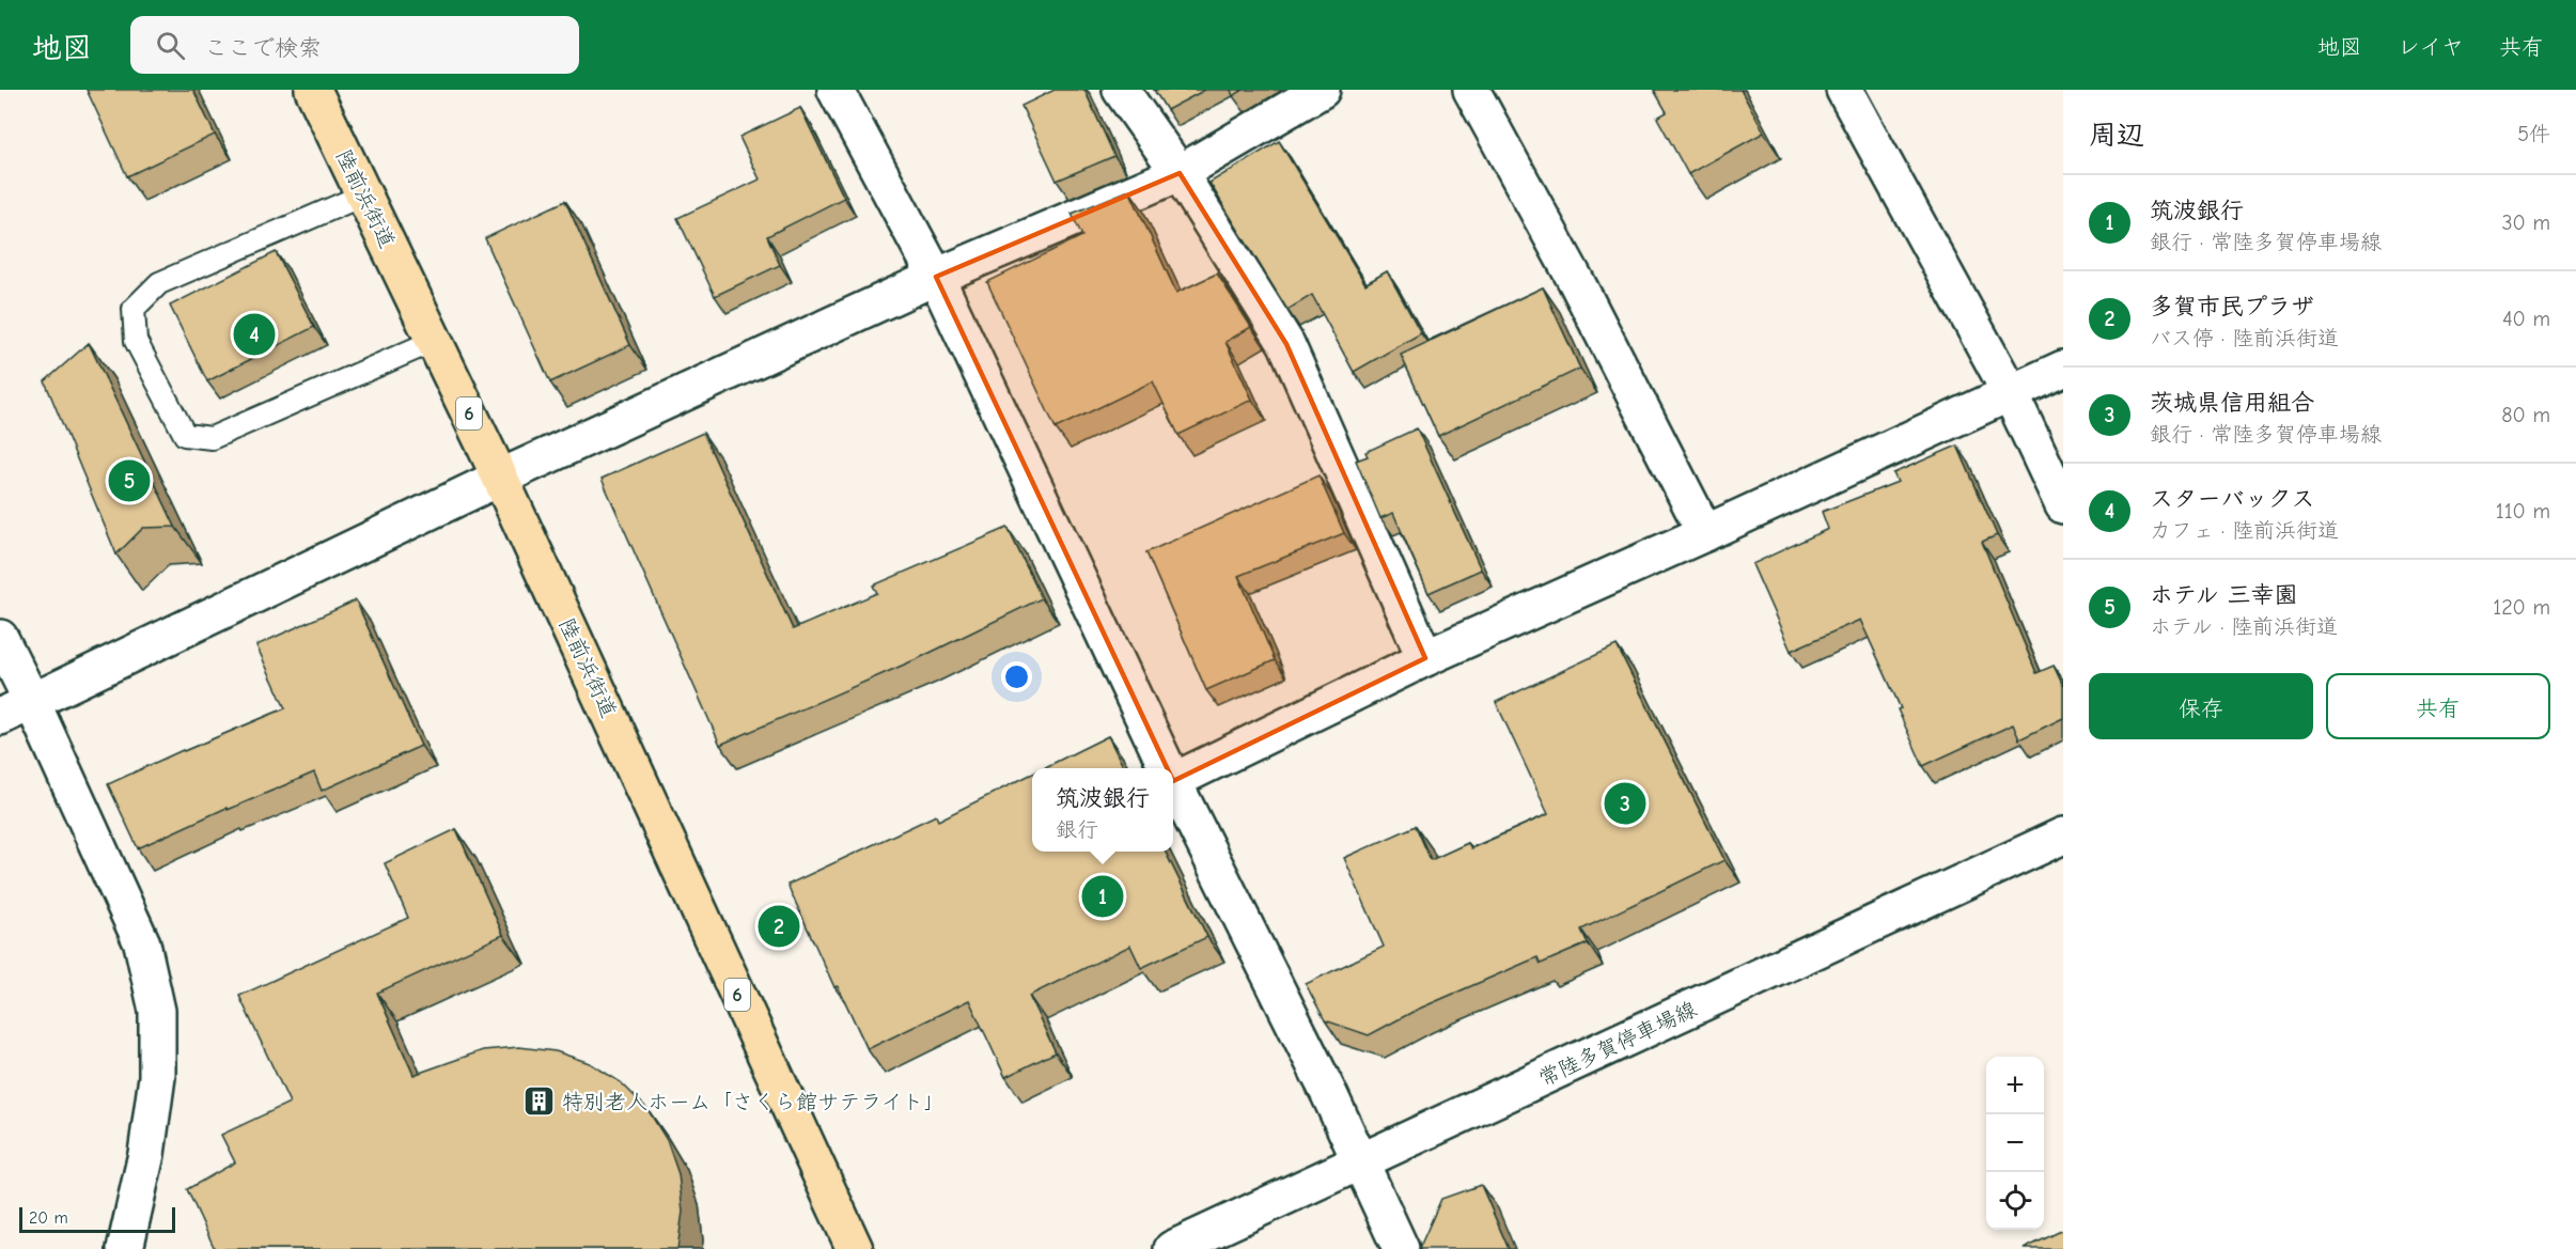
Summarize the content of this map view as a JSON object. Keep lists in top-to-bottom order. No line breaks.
{"streets":{"highway":["陸前浜街道","6"],"street":["常陸多賀停車場線"]},"places":{"building":["特別老人ホーム「さくら館サテライト」"]},"scale_bar":"20 m","page":{"header":"地図","search":"ここで検索","nav":["地図","レイヤ","共有"],"heading":["周辺","5件"],"list":[{"mark":"1","name":"筑波銀行","note":"銀行 · 常陸多賀停車場線","value":"30 m"},{"mark":"2","name":"多賀市民プラザ","note":"バス停 · 陸前浜街道","value":"40 m"},{"mark":"3","name":"茨城県信用組合","note":"銀行 · 常陸多賀停車場線","value":"80 m"},{"mark":"4","name":"スターバックス","note":"カフェ · 陸前浜街道","value":"110 m"},{"mark":"5","name":"ホテル 三幸園","note":"ホテル · 陸前浜街道","value":"120 m"}],"pins":["4","5","3","1","2"],"buttons":["保存","共有"],"popup":["筑波銀行","銀行"],"map_buttons":["+","−"],"scale":"20 m"}}
